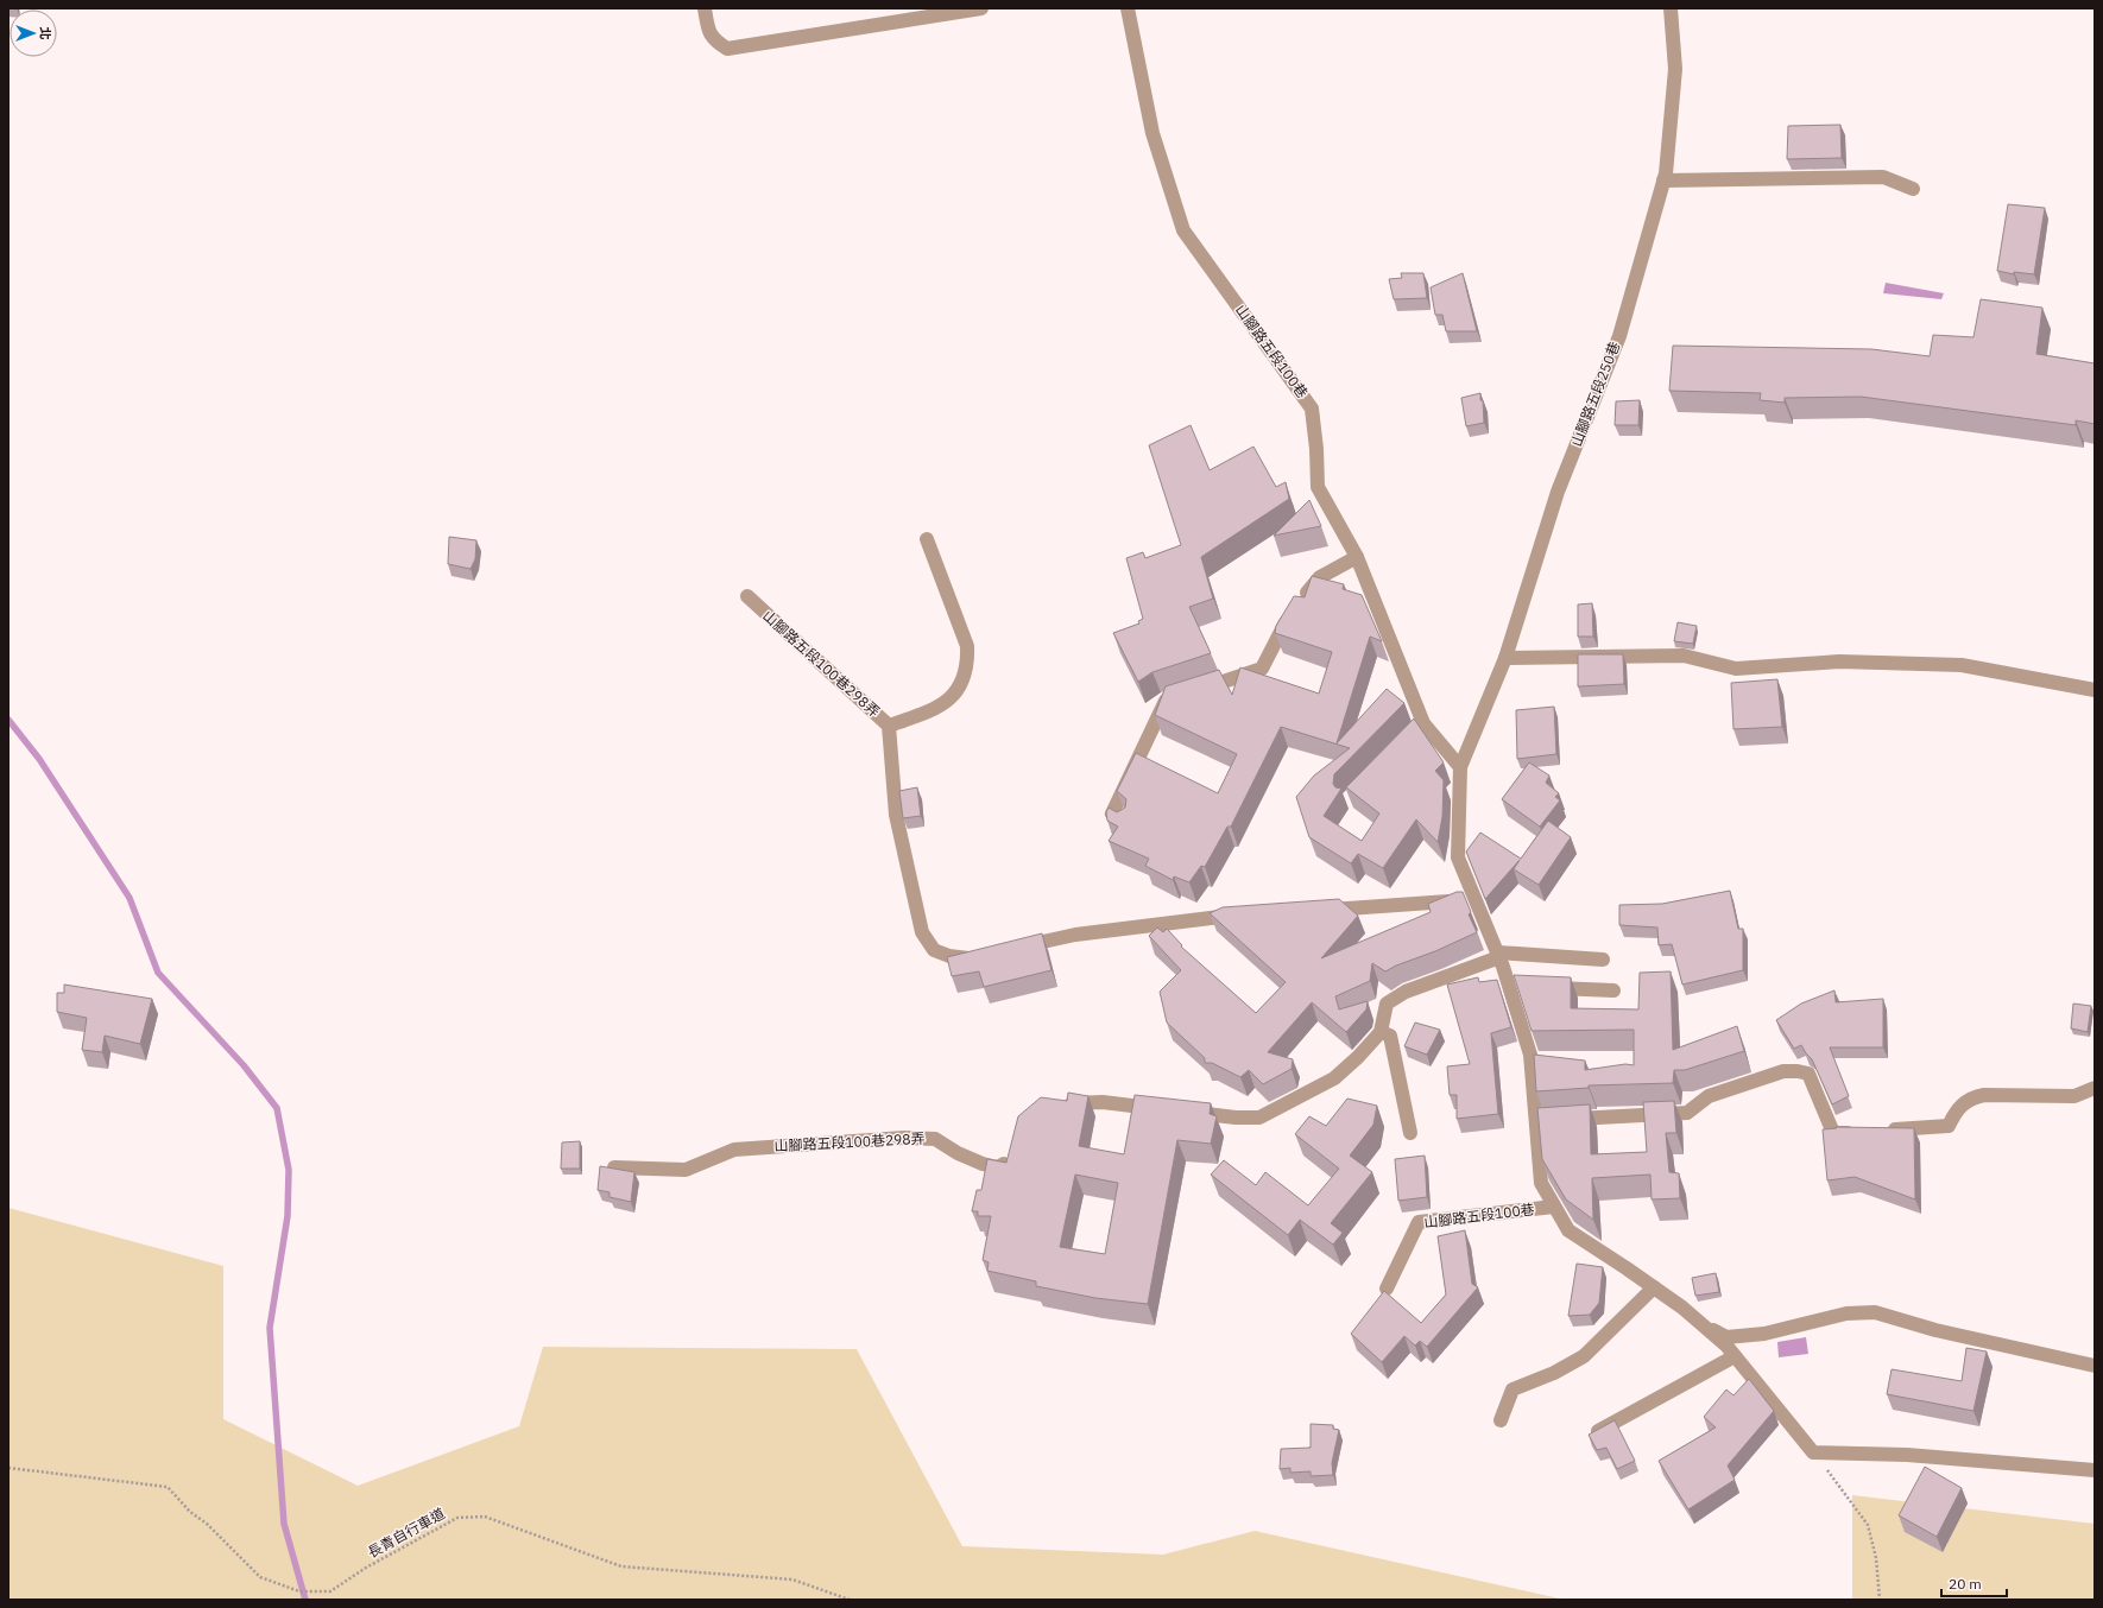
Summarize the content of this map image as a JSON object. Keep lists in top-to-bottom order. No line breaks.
{"streets":{"lane":["山腳路五段100巷","山腳路五段250巷","山腳路五段100巷298弄"],"path":["長青自行車道"]},"crossings":[["山腳路五段100巷","山腳路五段250巷"]],"scale_bar":"20 m","north":"right"}
